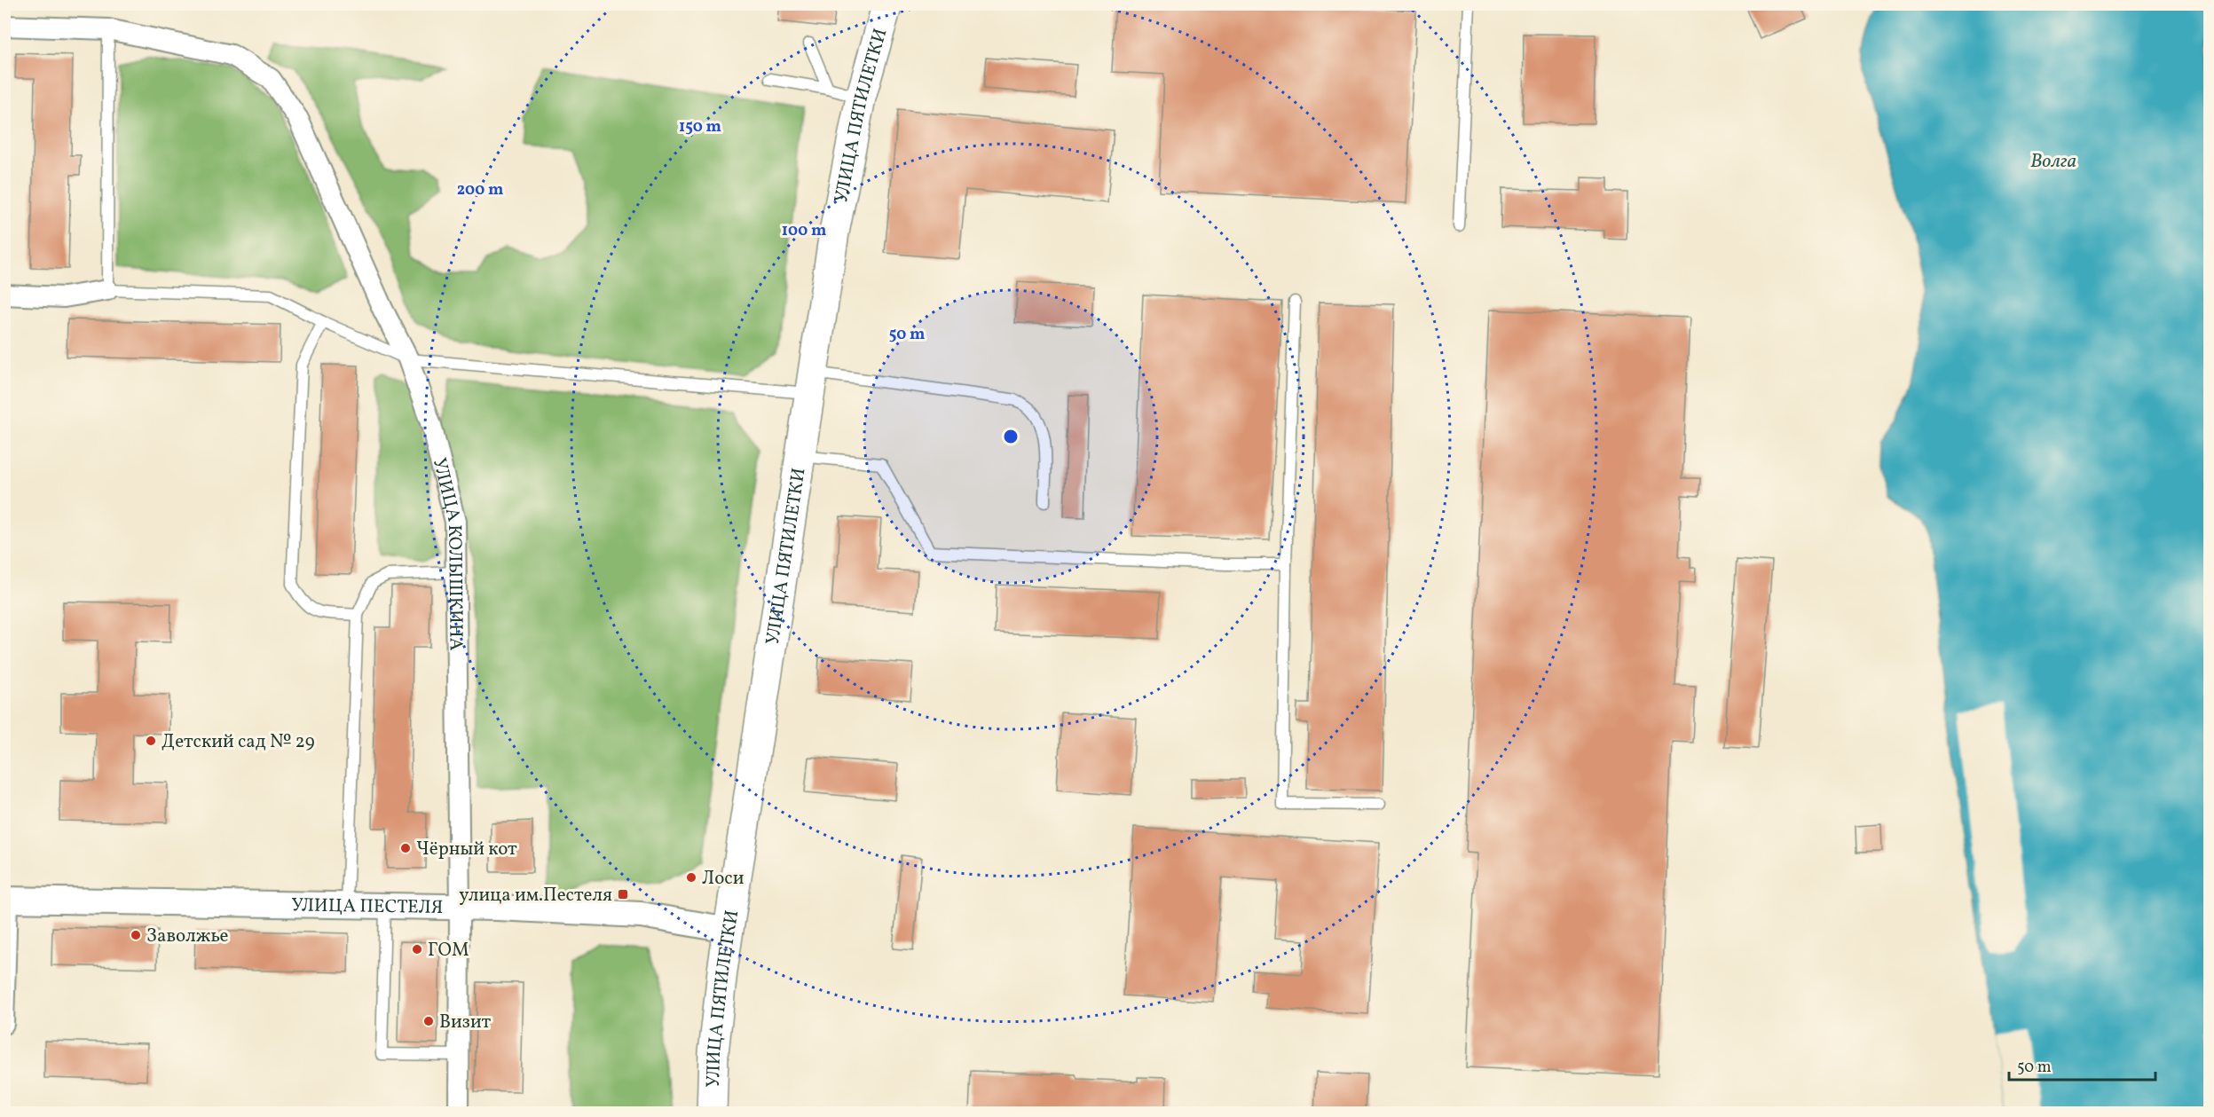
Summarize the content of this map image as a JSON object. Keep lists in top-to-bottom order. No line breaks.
{"streets":{"main road":["УЛИЦА ПЯТИЛЕТКИ"],"street":["УЛИЦА КОЛЫШКИНА","УЛИЦА ПЕСТЕЛЯ"]},"crossings":[["УЛИЦА ПЯТИЛЕТКИ","УЛИЦА ПЕСТЕЛЯ"],["УЛИЦА КОЛЫШКИНА","УЛИЦА ПЕСТЕЛЯ"]],"water":["Волга"],"places":{"other":["Детский сад № 29","Чёрный кот","Лоси","Заволжье","ГОМ","Визит"],"transit":["улица им.Пестеля"]},"scale_bar":"50 m","rings":["150 m","200 m","100 m","50 m"]}
